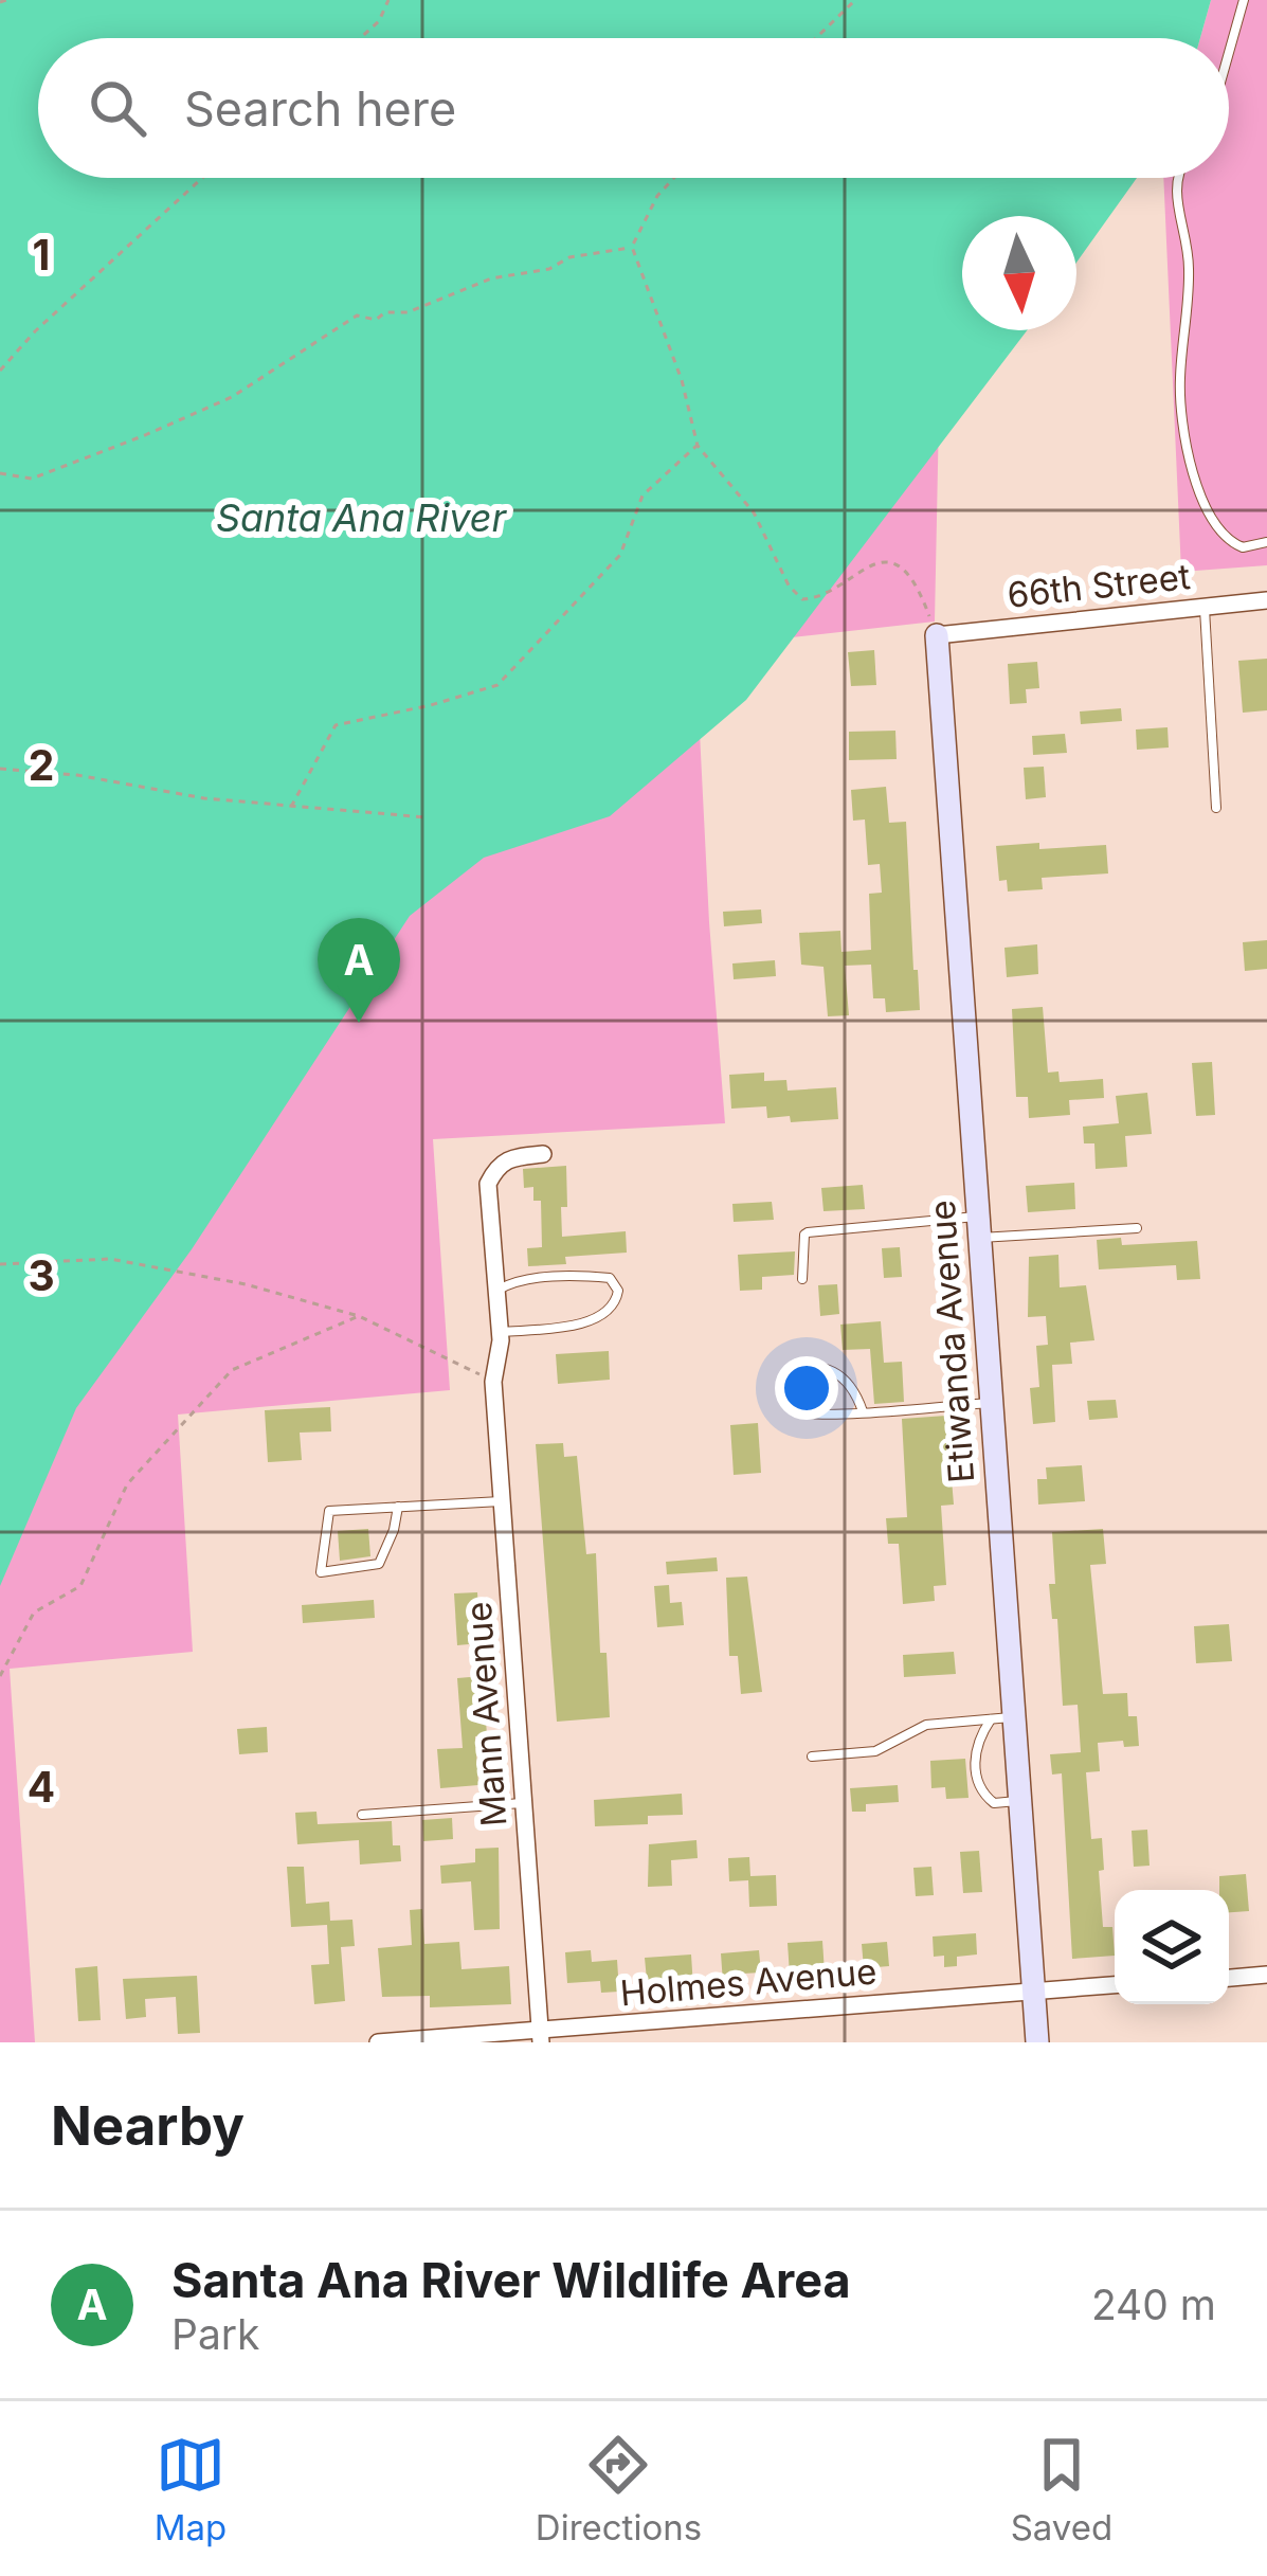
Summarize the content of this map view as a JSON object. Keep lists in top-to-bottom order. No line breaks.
{"streets":{"street":["66th Street","Etiwanda Avenue","Mann Avenue","Holmes Avenue"]},"crossings":[["66th Street","Etiwanda Avenue"],["Etiwanda Avenue","Holmes Avenue"],["Mann Avenue","Holmes Avenue"]],"water":["Santa Ana River"],"north":"bottom","page":{"search":"Search here","pins":"A","heading":"Nearby","list":[{"mark":"A","name":"Santa Ana River Wildlife Area","note":"Park","value":"240 m"}],"nav":["Map","Directions","Saved"]},"grid":{"rows":["1","2","3","4"]}}
